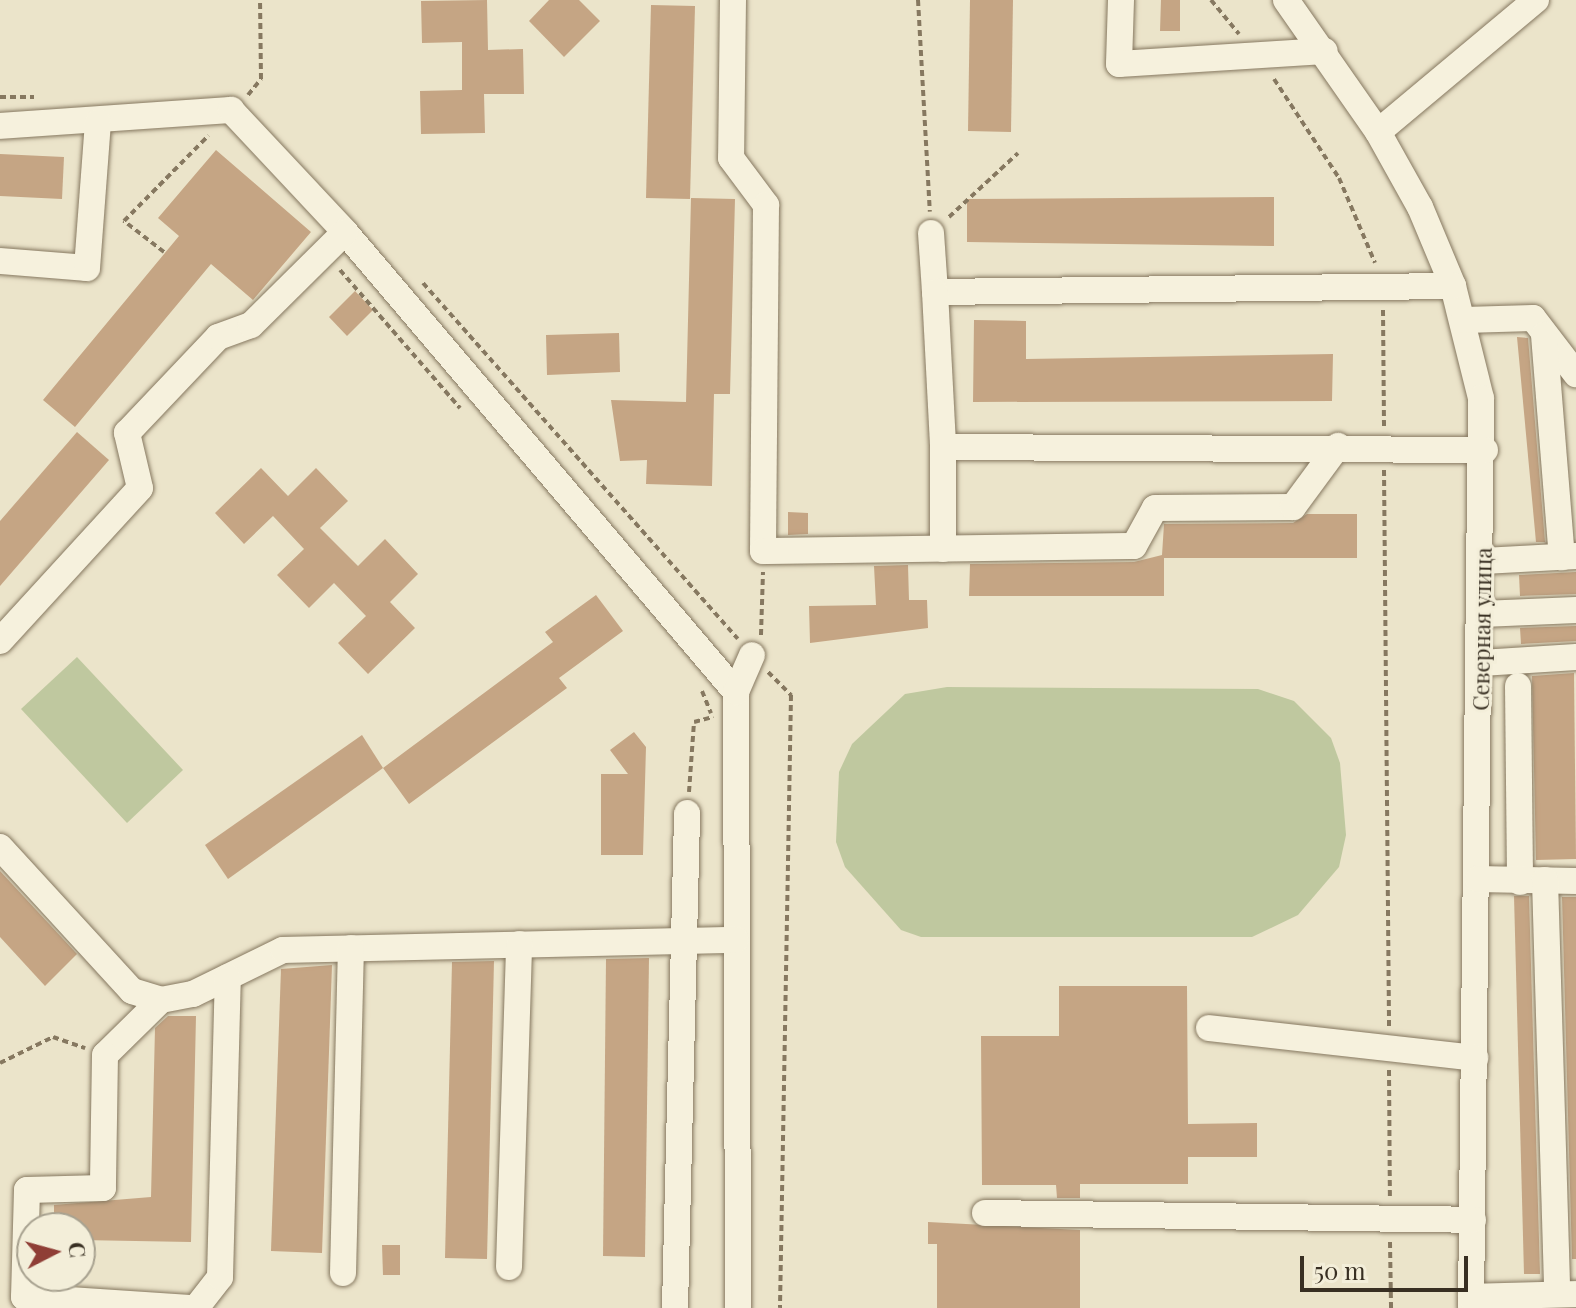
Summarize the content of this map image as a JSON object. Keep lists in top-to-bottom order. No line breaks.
{"streets":{"street":["Северная улица"]},"scale_bar":"50 m","north":"right"}
